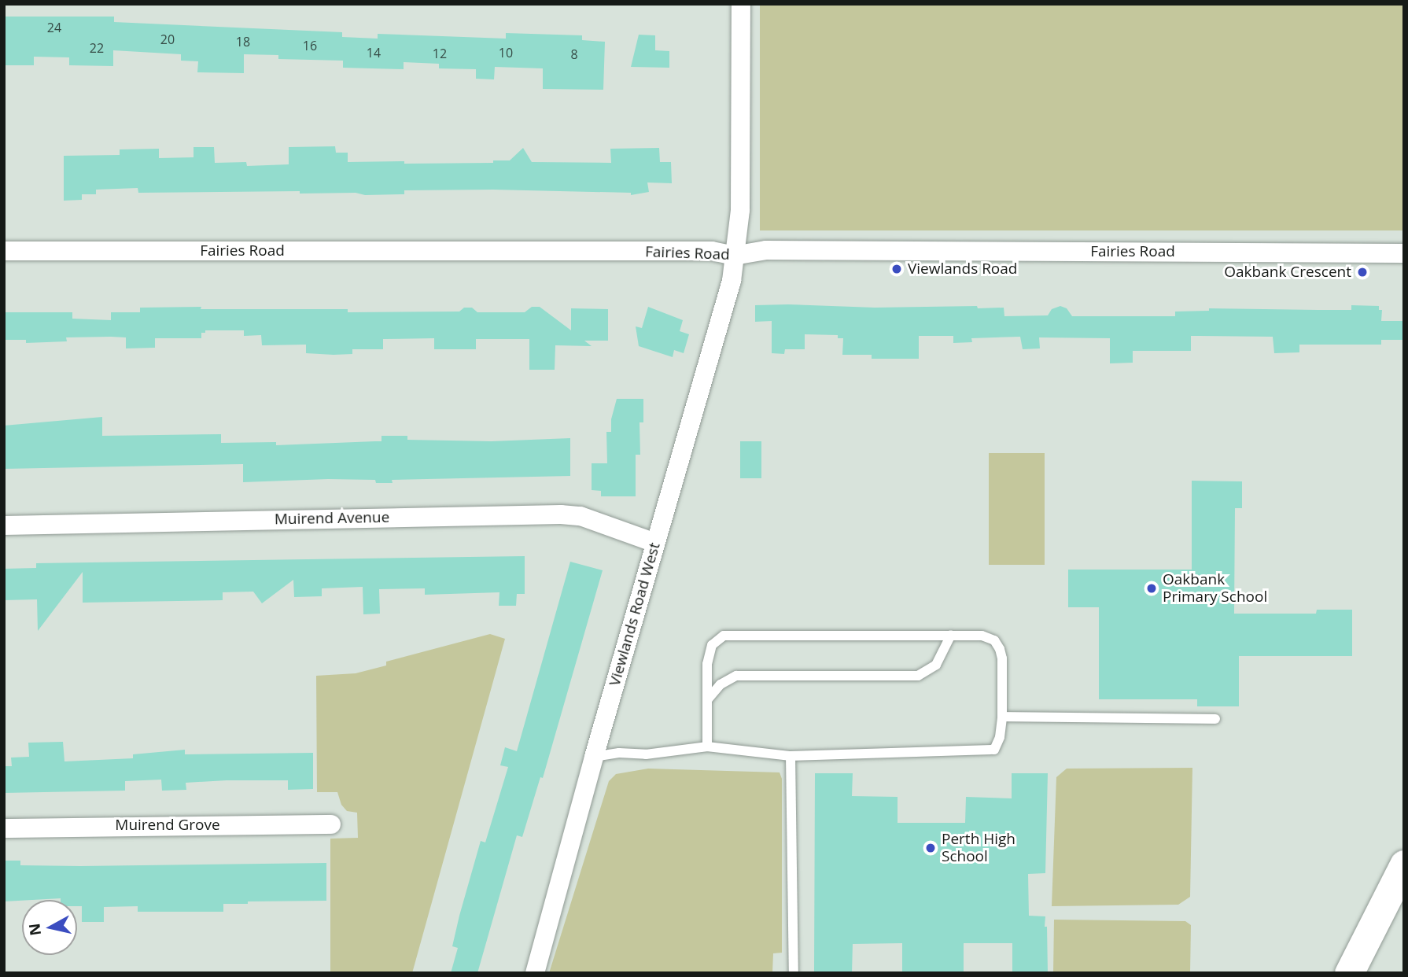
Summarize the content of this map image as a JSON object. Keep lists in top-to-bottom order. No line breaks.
{"streets":{"street":["Fairies Road","Muirend Avenue","Viewlands Road West","Muirend Grove"]},"crossings":[["Fairies Road","Viewlands Road West"],["Muirend Avenue","Viewlands Road West"]],"places":["Viewlands Road","Oakbank Crescent","Oakbank Primary School","Perth High School"],"house_numbers":["24","20","18","16","22","14","10","12","8"],"north":"left"}
